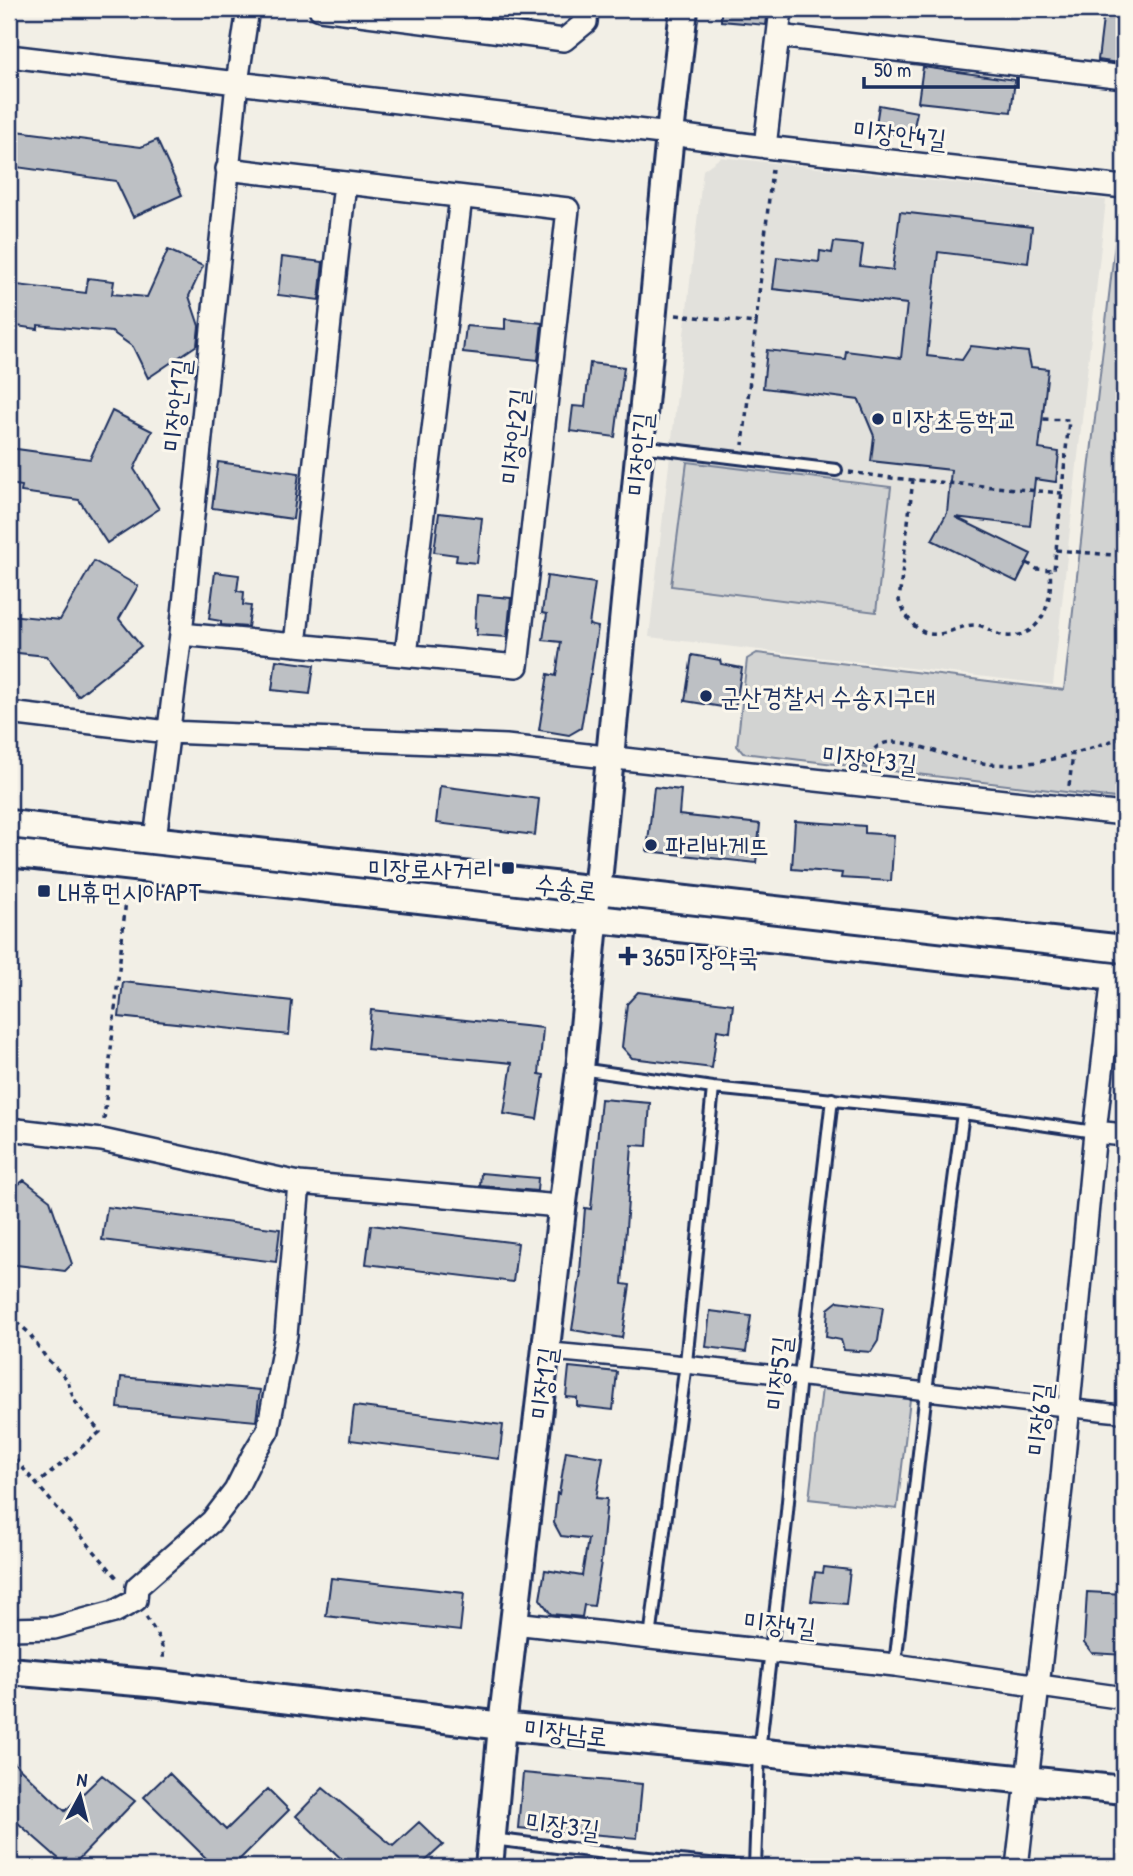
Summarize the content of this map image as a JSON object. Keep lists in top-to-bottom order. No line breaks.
{"streets":{"street":["미장안4길","미장안1길","미장안2길","미장안길","미장안3길","수송로","미장1길","미장6길","미장4길","미장남로"],"lane":["미장5길","미장3길"]},"crossings":[["미장안4길","미장안길"],["미장안1길","미장안2길"],["미장안1길","수송로"],["미장안길","미장안3길"],["미장안길","수송로"],["미장안길","미장1길"],["수송로","미장1길"],["수송로","미장6길"],["미장5길","미장4길"],["미장5길","미장남로"],["미장1길","미장4길"],["미장1길","미장남로"],["미장1길","미장3길"],["미장6길","미장4길"],["미장6길","미장남로"]],"places":{"other":["미장초등학교","군산경찰서 수송지구대","파리바게뜨"],"transit":["미장로사거리","LH휴먼시아APT"],"health":["365미장약국"]},"scale_bar":"50 m","north":"top"}
